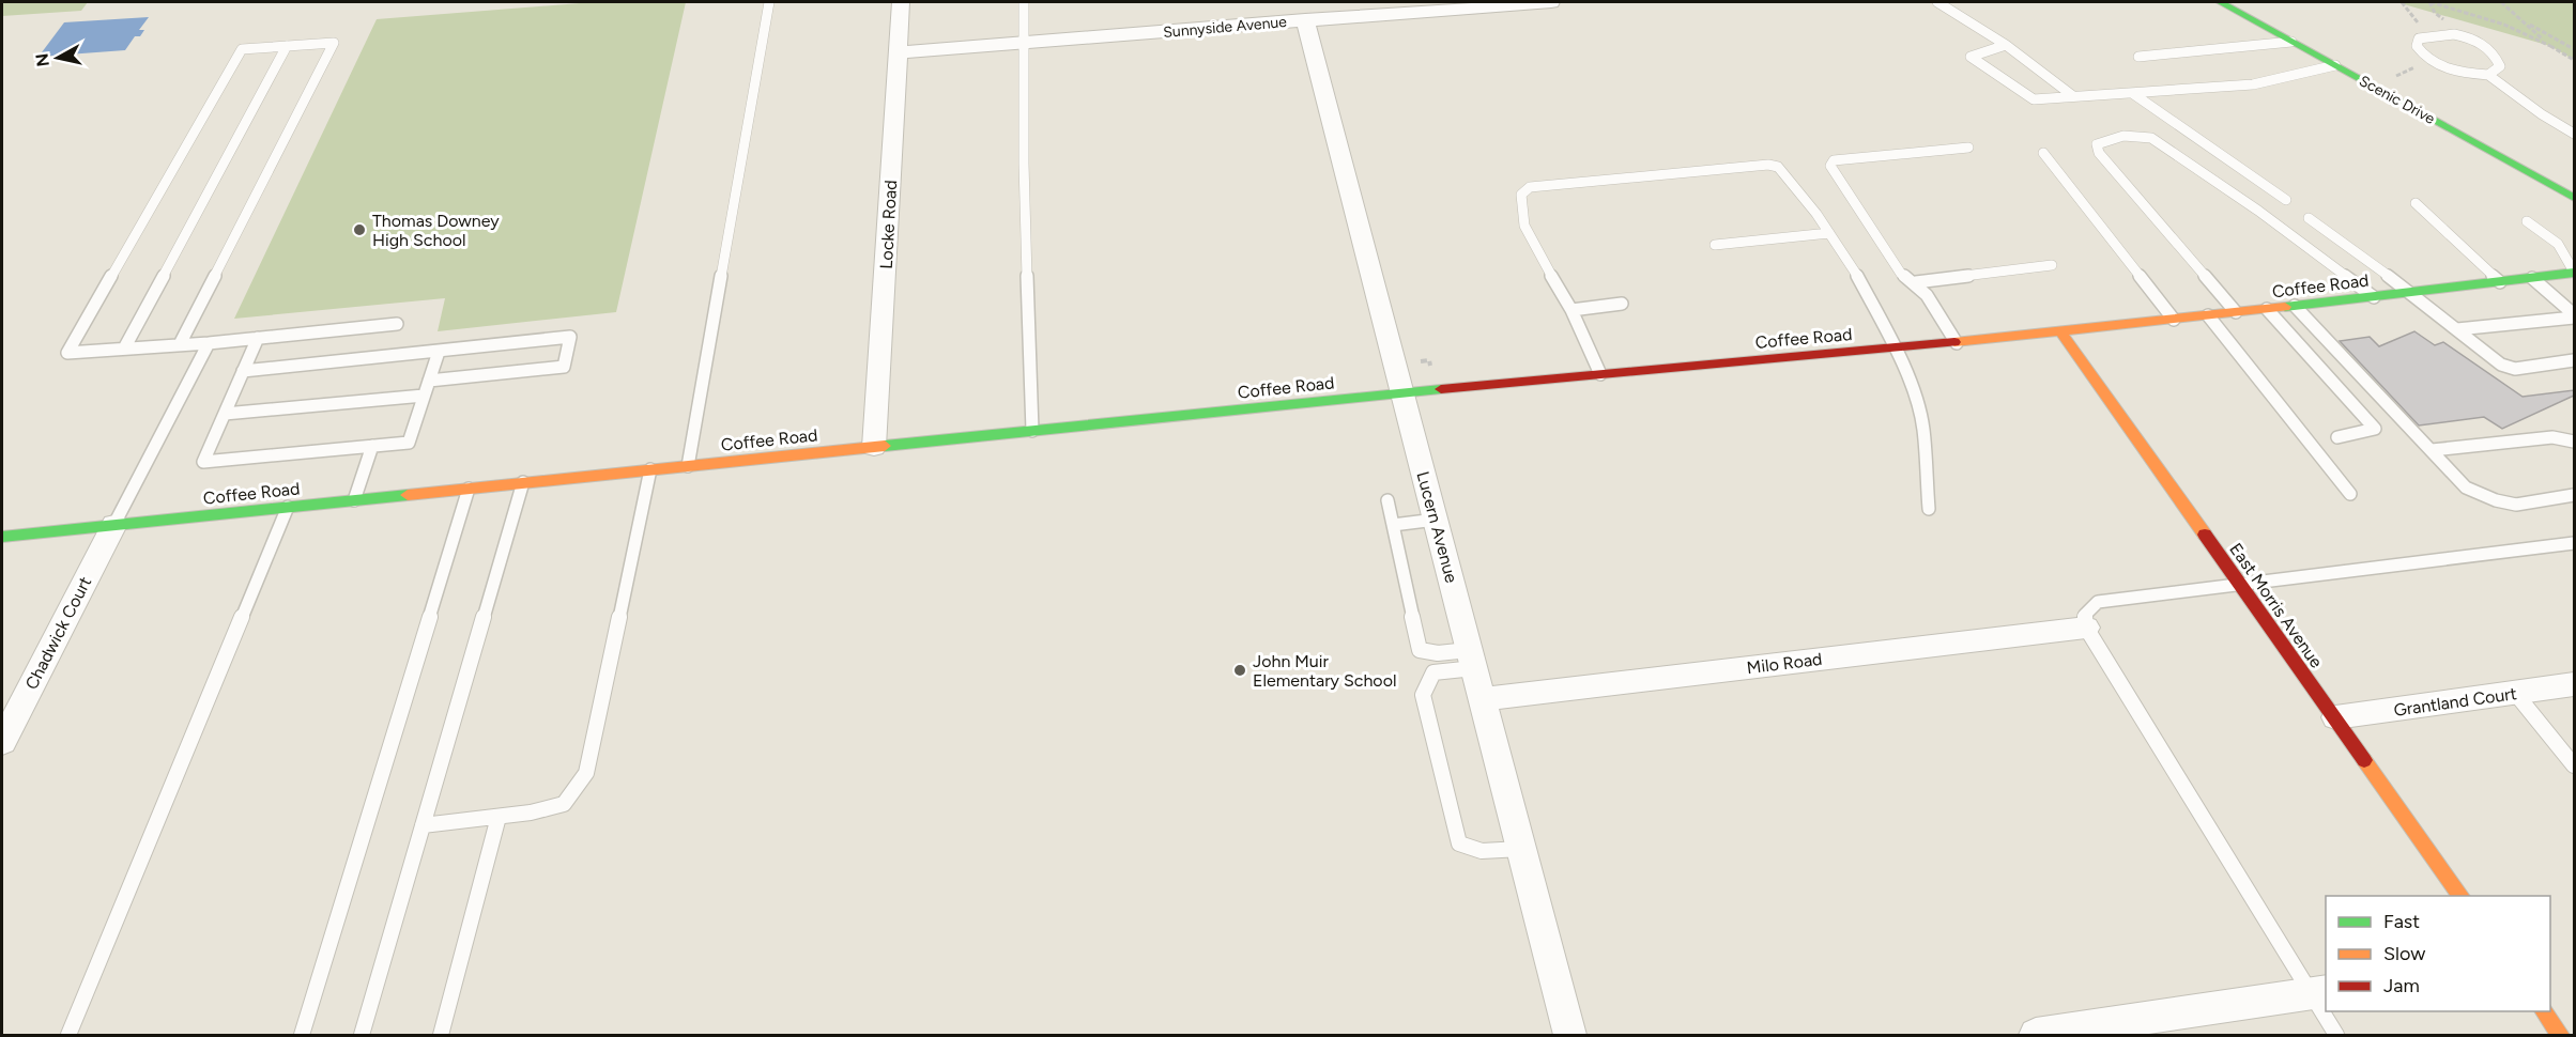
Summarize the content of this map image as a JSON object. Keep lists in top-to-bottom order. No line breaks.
{"streets":{"main road":["Scenic Drive","Coffee Road","East Morris Avenue"],"street":["Sunnyside Avenue","Locke Road","Lucern Avenue","Chadwick Court","Milo Road","Grantland Court"]},"crossings":[["Sunnyside Avenue","Locke Road"],["Sunnyside Avenue","Lucern Avenue"],["Locke Road","Coffee Road"],["Coffee Road","Lucern Avenue"],["Coffee Road","East Morris Avenue"],["Coffee Road","Chadwick Court"],["Lucern Avenue","Milo Road"],["East Morris Avenue","Grantland Court"]],"places":["Thomas Downey High School","John Muir Elementary School"],"legend":["Fast","Slow","Jam"],"north":"left"}
